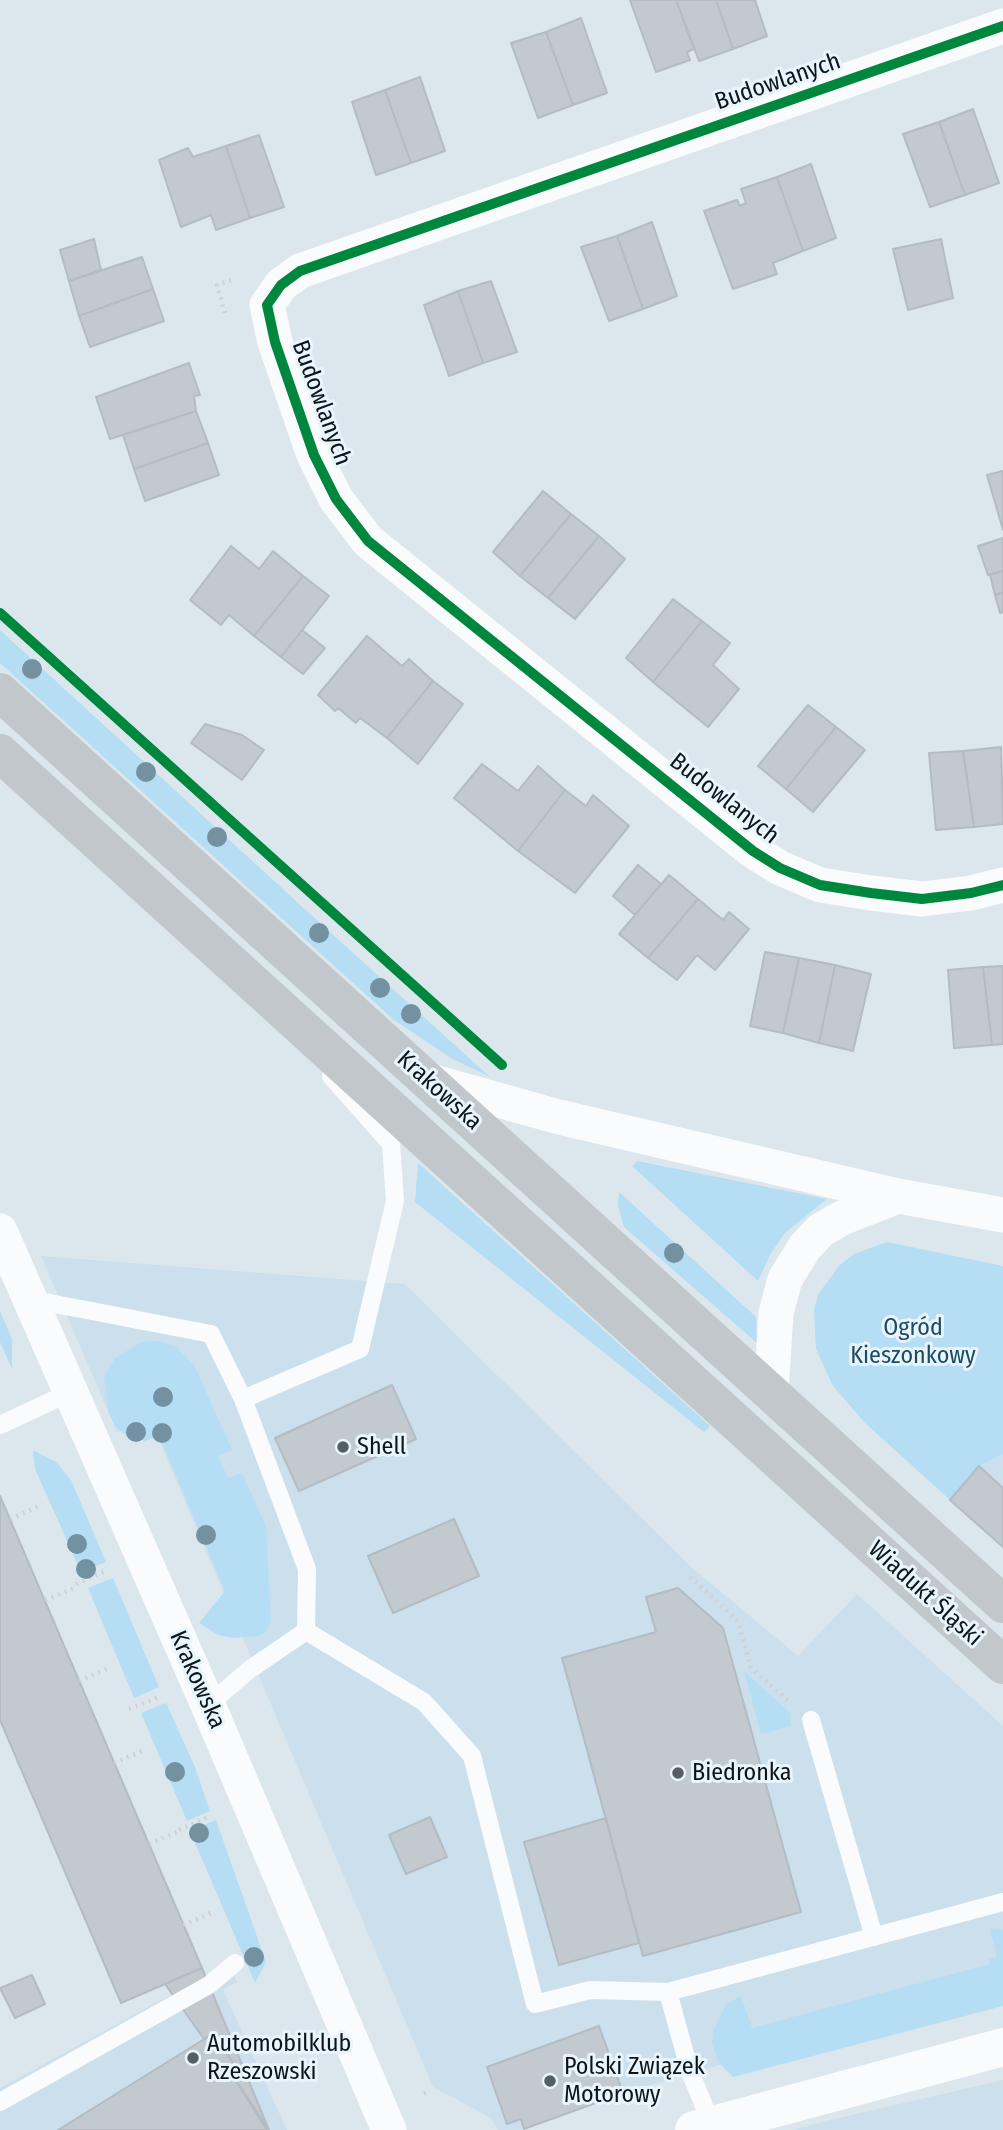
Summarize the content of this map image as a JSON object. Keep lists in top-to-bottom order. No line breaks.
{"streets":{"main road":["Krakowska","Wiadukt Śląski"],"street":["Budowlanych"]},"crossings":[["Krakowska","Wiadukt Śląski"]],"parks":["Ogród Kieszonkowy"],"places":["Shell","Biedronka","Automobilklub Rzeszowski","Polski Związek Motorowy"]}
